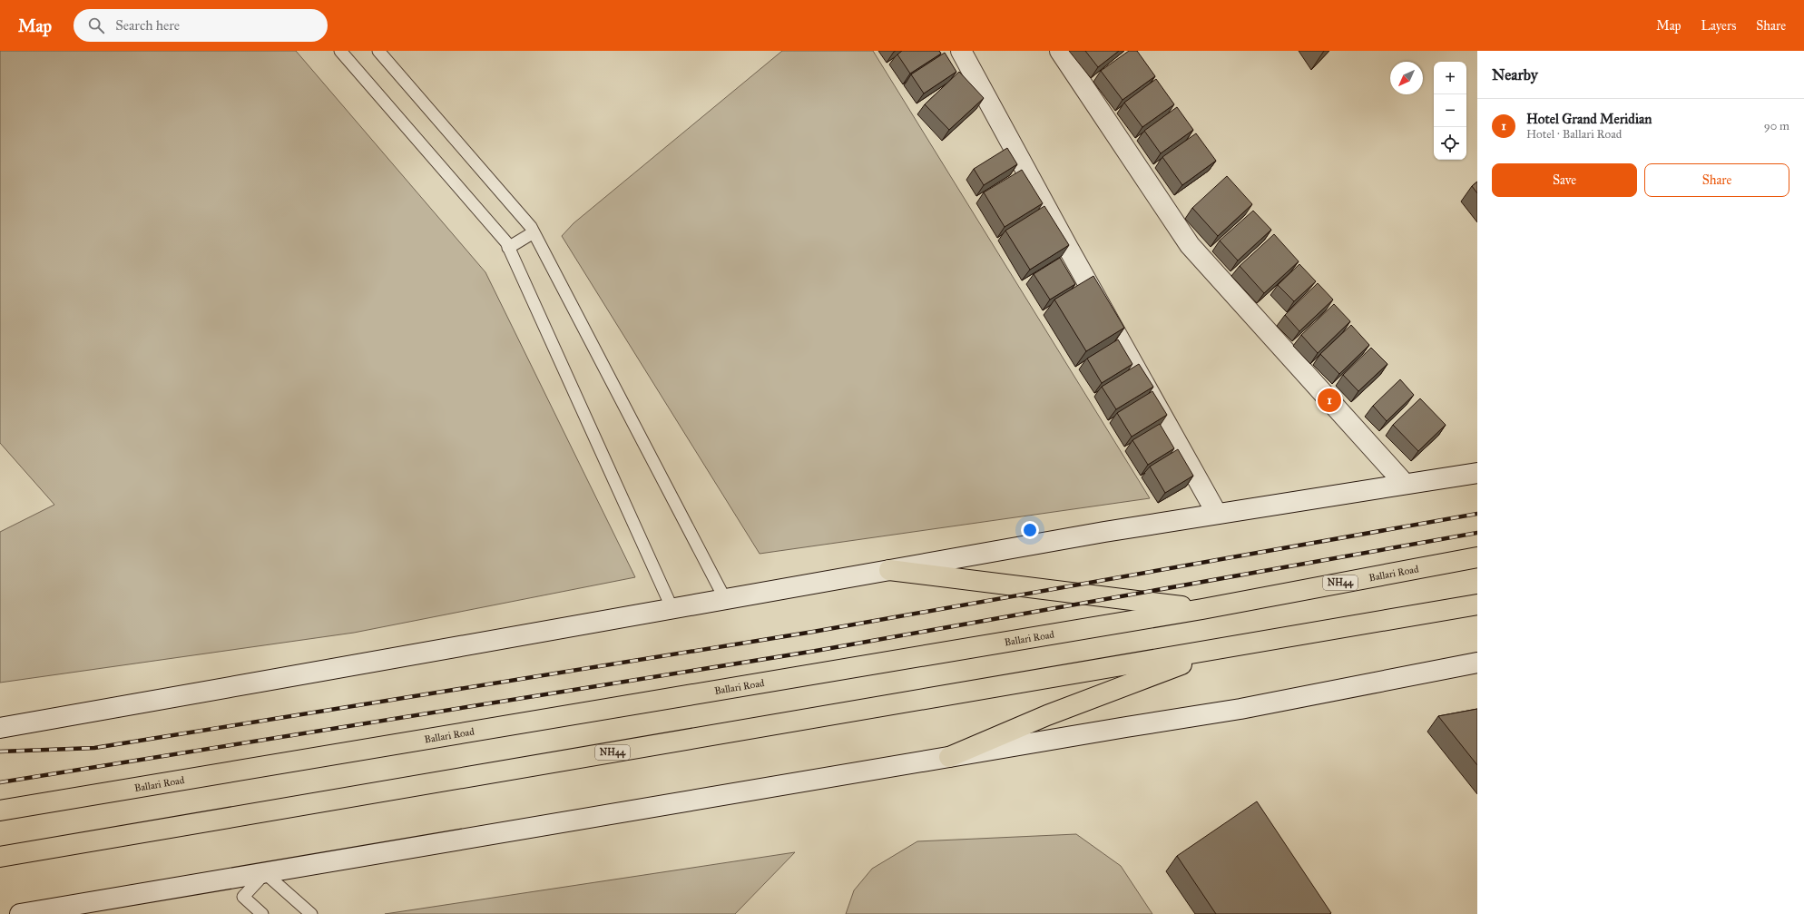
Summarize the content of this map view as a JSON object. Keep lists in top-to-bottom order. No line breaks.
{"streets":{"highway":["Ballari Road","NH44"]},"north":"bottom left","page":{"header":"Map","search":"Search here","nav":["Map","Layers","Share"],"heading":"Nearby","map_buttons":["+","−"],"list":[{"mark":"1","name":"Hotel Grand Meridian","note":"Hotel · Ballari Road","value":"90 m"}],"buttons":["Save","Share"],"pins":"1"}}
